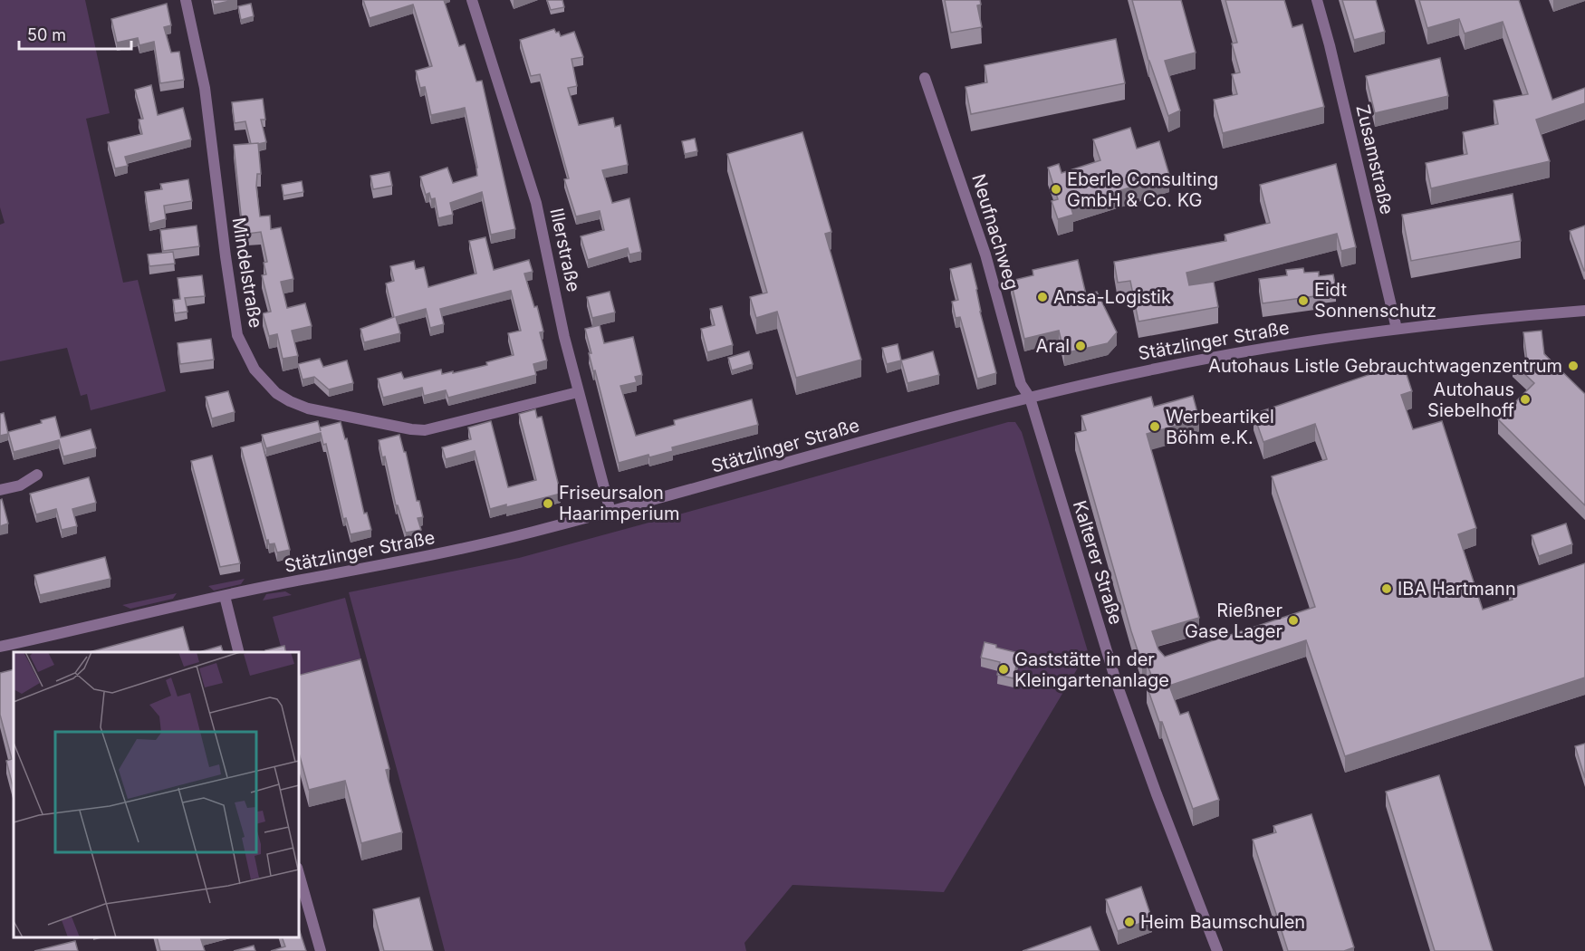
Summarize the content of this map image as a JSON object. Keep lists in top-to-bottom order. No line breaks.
{"streets":{"street":["Zusamstraße","Neufnachweg","Illerstraße","Mindelstraße","Stätzlinger Straße","Kalterer Straße"]},"crossings":[["Zusamstraße","Stätzlinger Straße"],["Neufnachweg","Stätzlinger Straße"],["Neufnachweg","Kalterer Straße"],["Illerstraße","Mindelstraße"],["Illerstraße","Stätzlinger Straße"],["Stätzlinger Straße","Kalterer Straße"]],"places":["Eberle Consulting GmbH & Co. KG","Ansa-Logistik","Eidt Sonnenschutz","Aral","Autohaus Listle Gebrauchtwagenzentrum","Autohaus Siebelhoff","Werbeartikel Böhm e.K.","Friseursalon Haarimperium","IBA Hartmann","Rießner Gase Lager","Gaststätte in der Kleingartenanlage","Heim Baumschulen"],"scale_bar":"50 m"}
